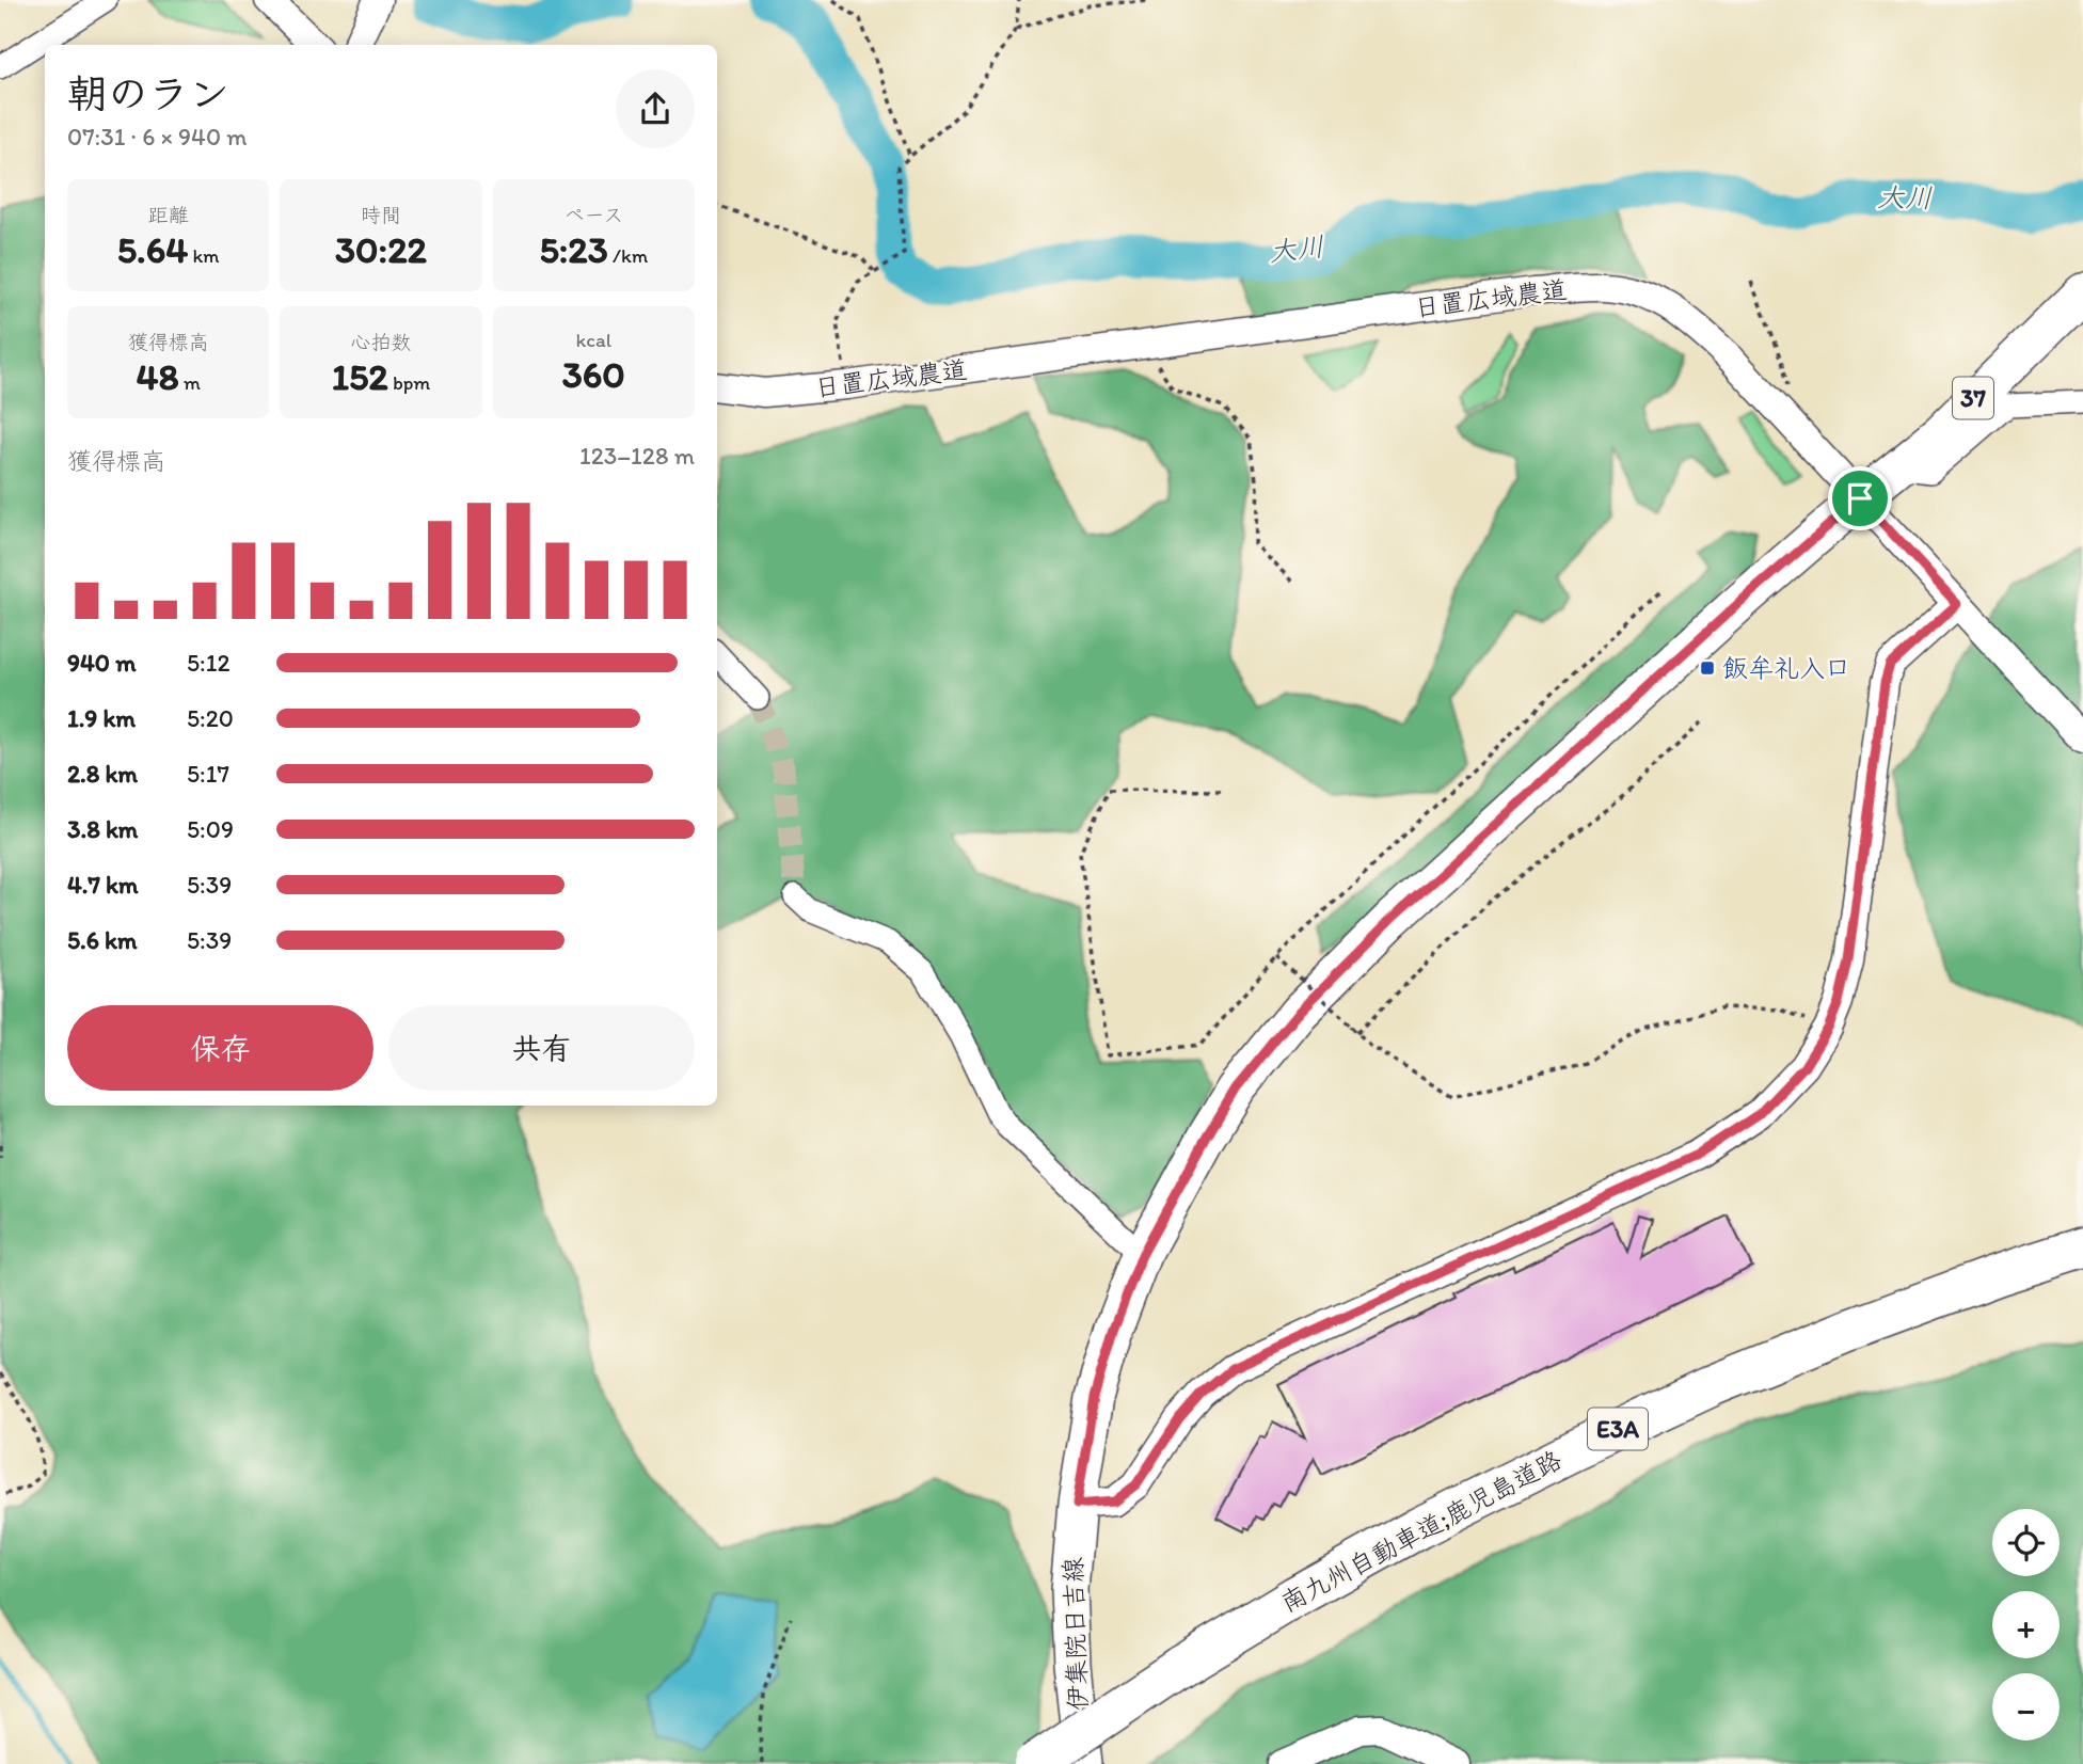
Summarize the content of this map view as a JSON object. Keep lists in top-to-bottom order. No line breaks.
{"streets":{"highway":["E3A","南九州自動車道;鹿児島道路"],"main road":["37","伊集院日吉線"],"street":["日置広域農道"]},"crossings":[["日置広域農道","伊集院日吉線"]],"water":["大川"],"places":{"transit":["飯牟礼入口"]},"page":{"heading":["朝のラン","07:31 · 6 × 940 m"],"stats":[["距離","5.64 km"],["時間","30:22"],["ペース","5:23 /km"],["獲得標高","48 m"],["心拍数","152 bpm"],["kcal","360"]],"chart":["獲得標高","123–128 m"],"list":[{"name":"940 m","note":"5:12"},{"name":"1.9 km","note":"5:20"},{"name":"2.8 km","note":"5:17"},{"name":"3.8 km","note":"5:09"},{"name":"4.7 km","note":"5:39"},{"name":"5.6 km","note":"5:39"}],"buttons":["保存","共有"],"map_buttons":["+","−"]}}
